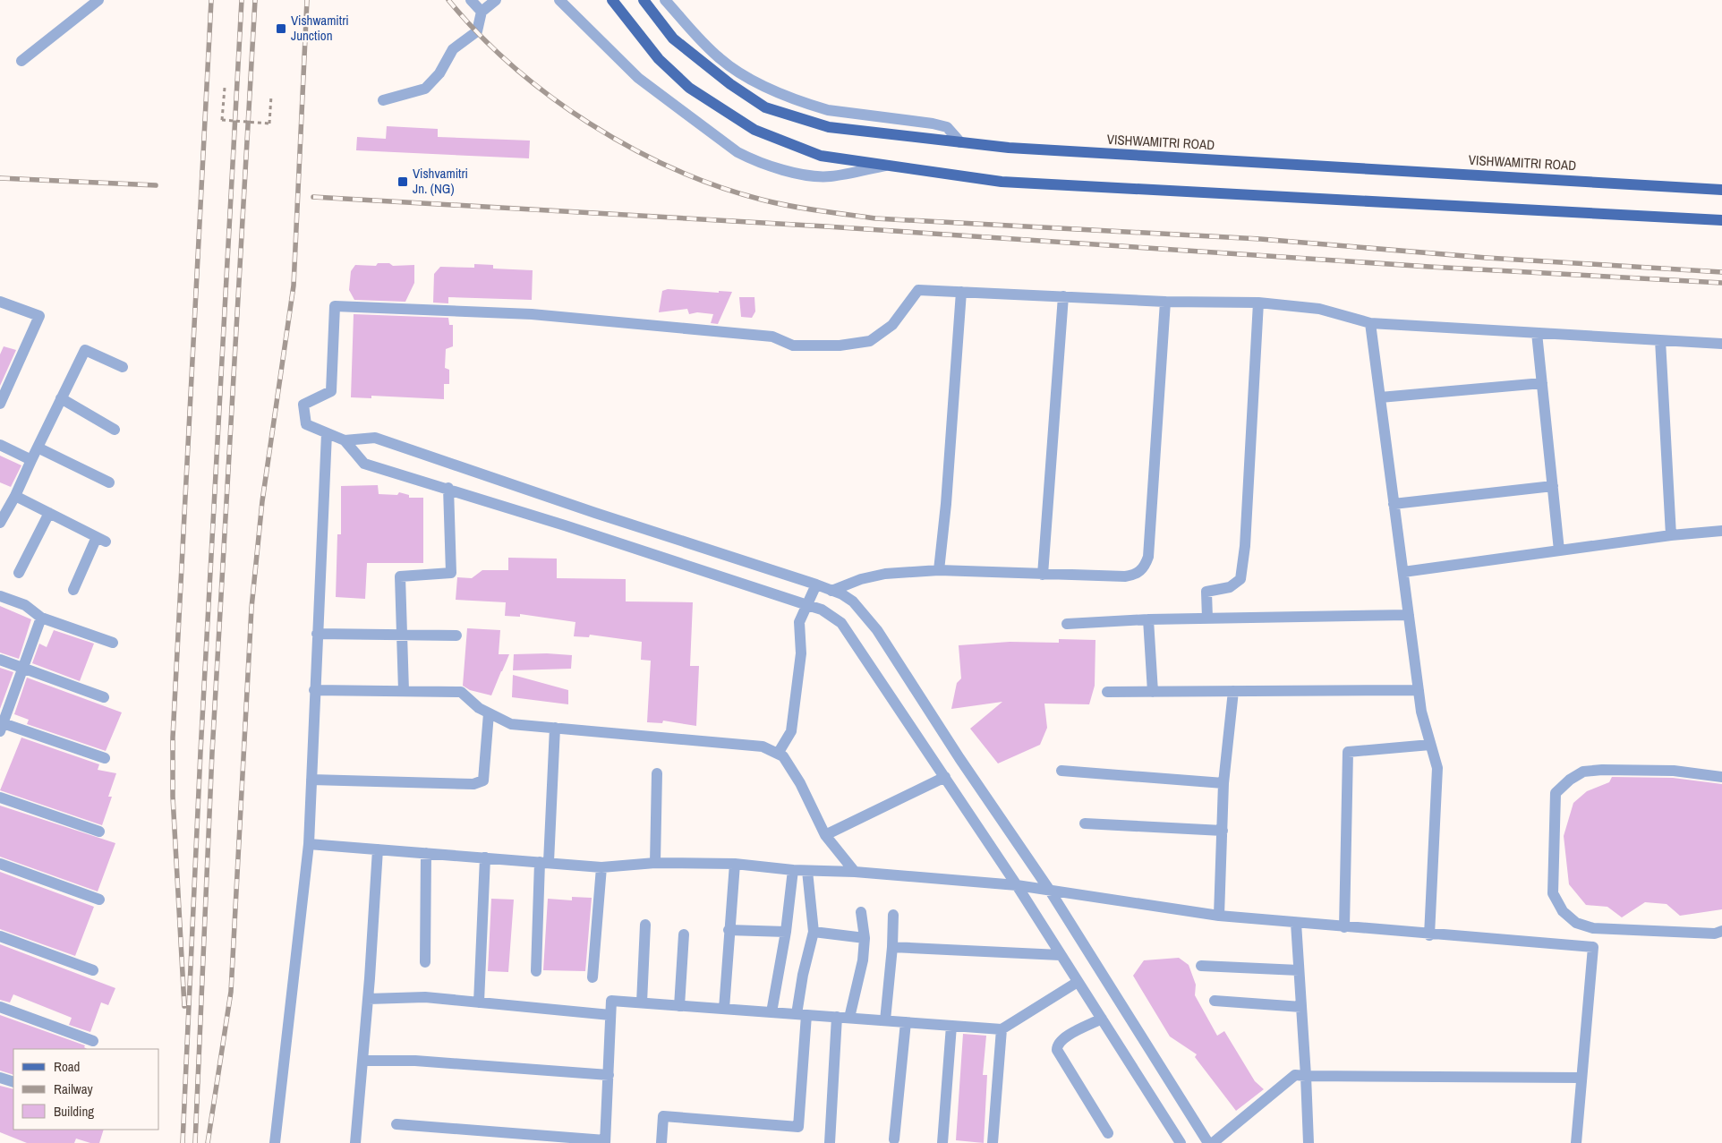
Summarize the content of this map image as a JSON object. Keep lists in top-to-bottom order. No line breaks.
{"streets":{"main road":["VISHWAMITRI ROAD"]},"places":{"transit":["Vishwamitri Junction","Vishvamitri Jn. (NG)"]},"legend":["Road","Railway","Building"]}
